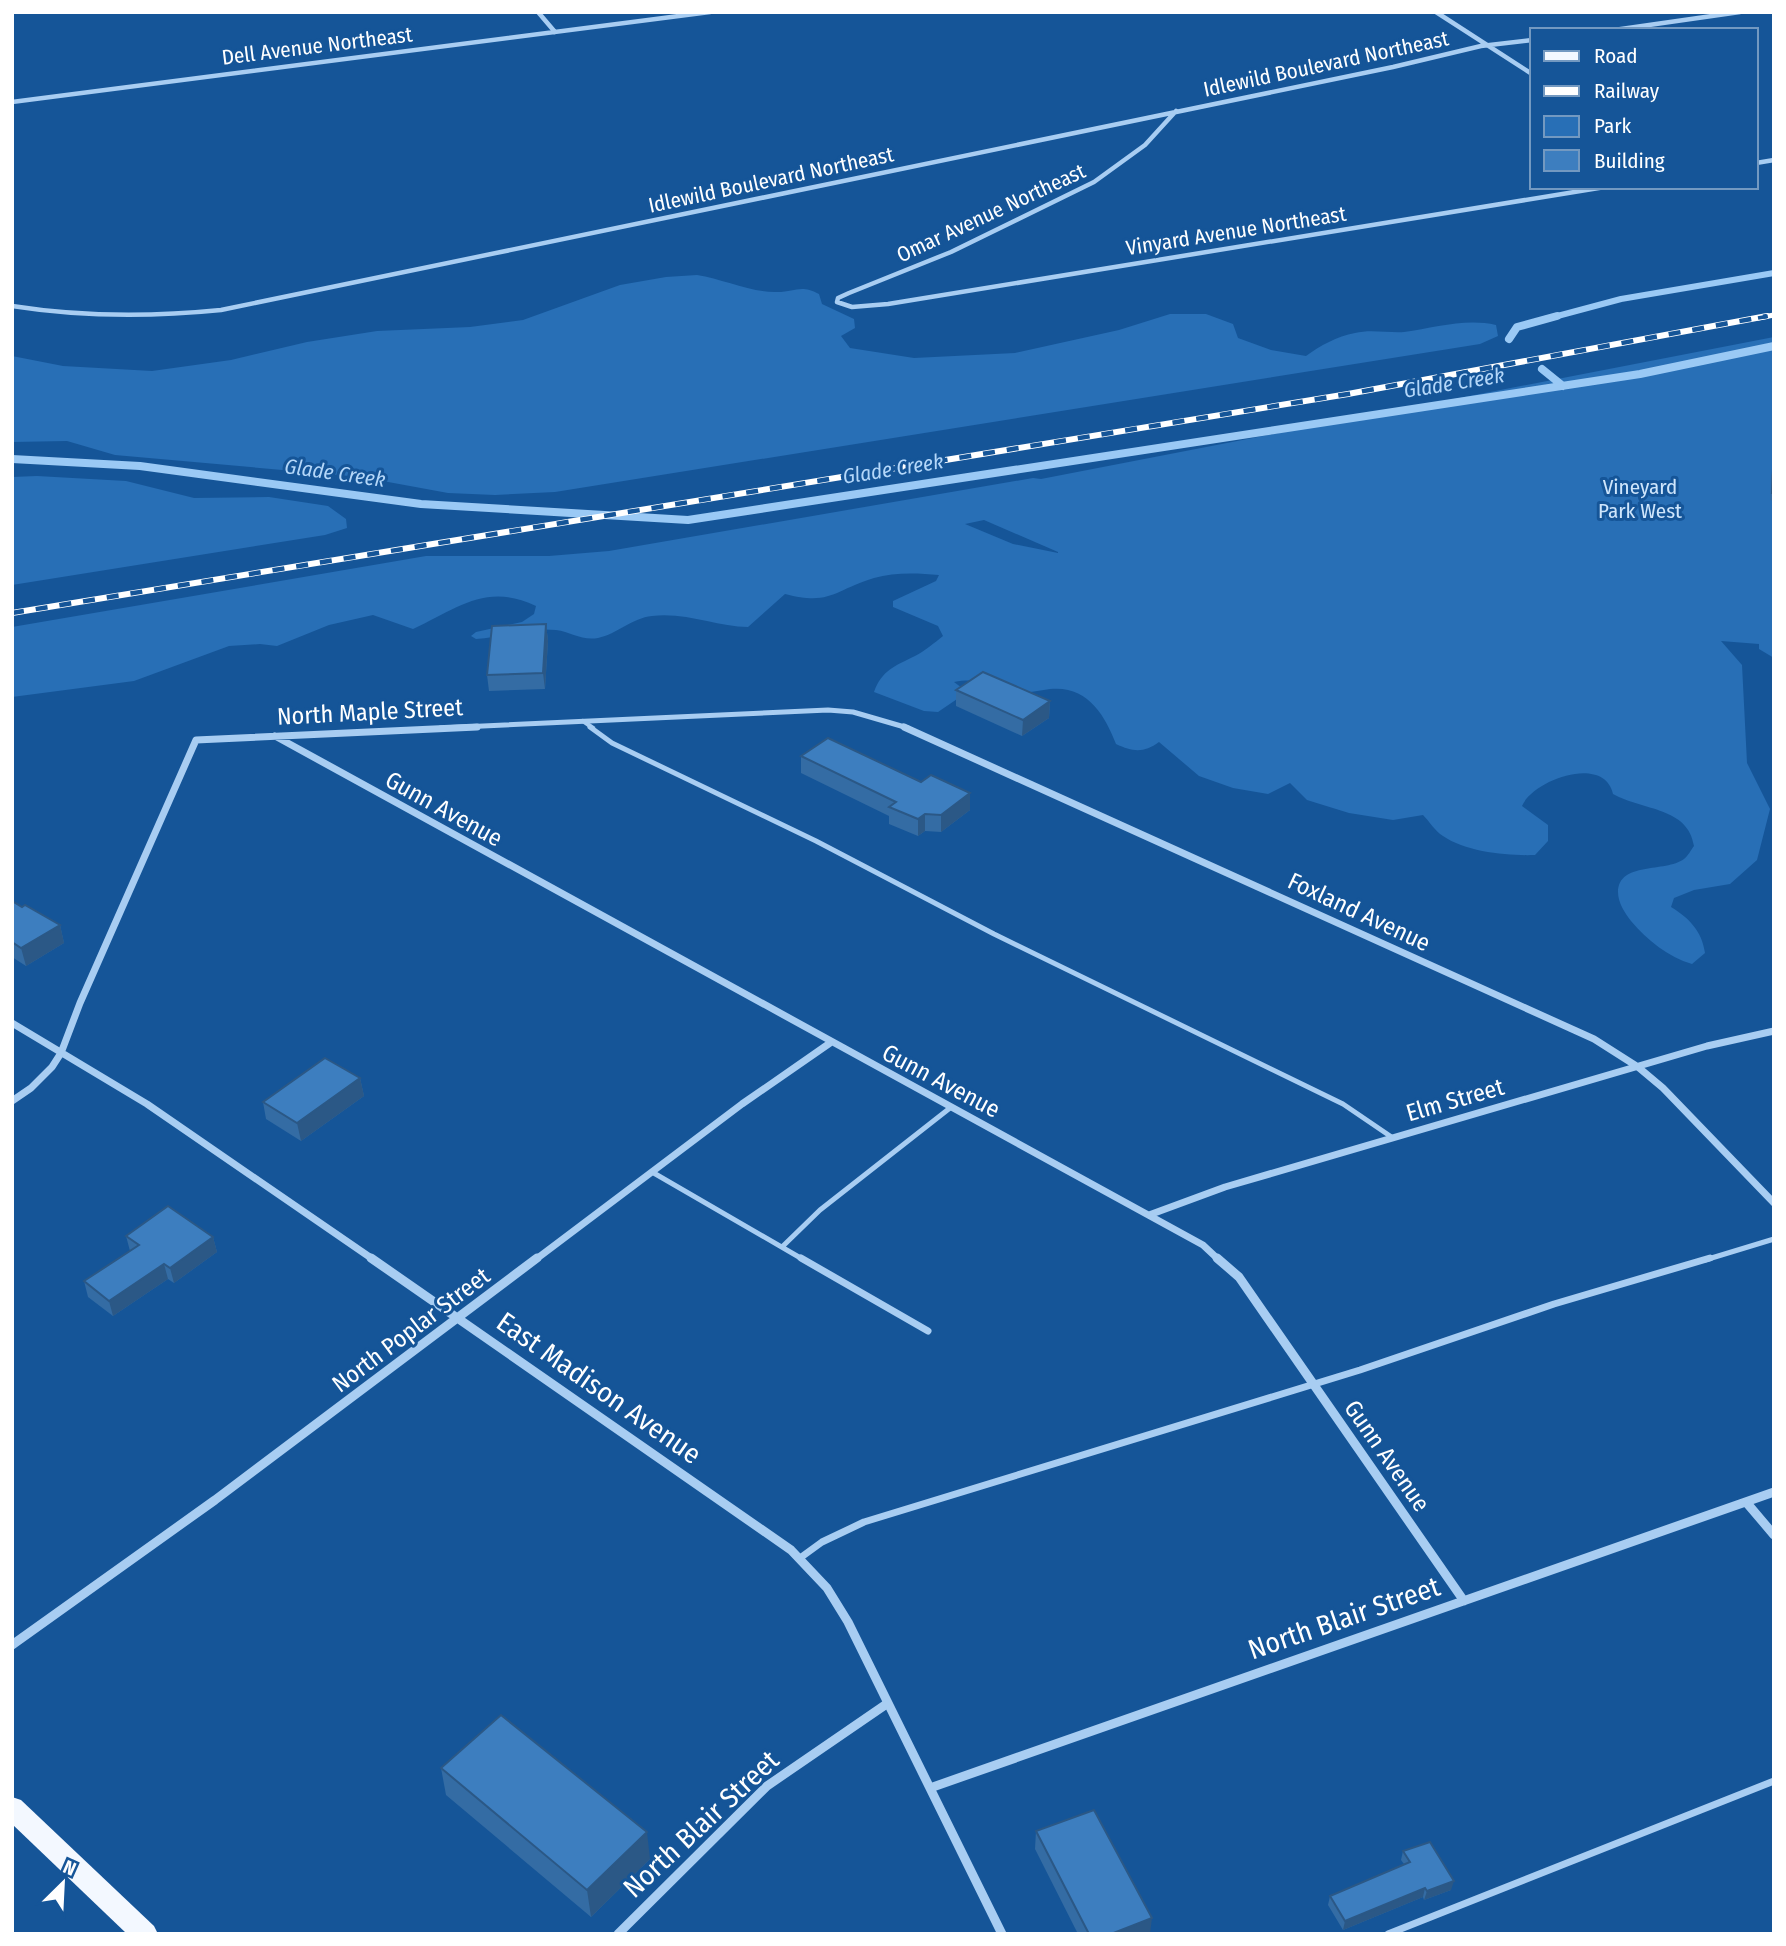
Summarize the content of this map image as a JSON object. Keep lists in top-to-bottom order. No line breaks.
{"streets":{"street":["Dell Avenue Northeast","Idlewild Boulevard Northeast","Omar Avenue Northeast","Vinyard Avenue Northeast","North Maple Street","Gunn Avenue","Foxland Avenue","Elm Street","North Poplar Street","East Madison Avenue","North Blair Street"]},"crossings":[["Idlewild Boulevard Northeast","Omar Avenue Northeast"],["Omar Avenue Northeast","Vinyard Avenue Northeast"],["North Maple Street","Gunn Avenue"],["North Maple Street","Foxland Avenue"],["North Maple Street","East Madison Avenue"],["Gunn Avenue","Elm Street"],["Gunn Avenue","North Poplar Street"],["Gunn Avenue","North Blair Street"],["Foxland Avenue","Elm Street"],["North Poplar Street","East Madison Avenue"],["East Madison Avenue","North Blair Street"]],"water":["Glade Creek"],"parks":["Vineyard Park West"],"legend":["Road","Railway","Park","Building"],"north":"top right"}
